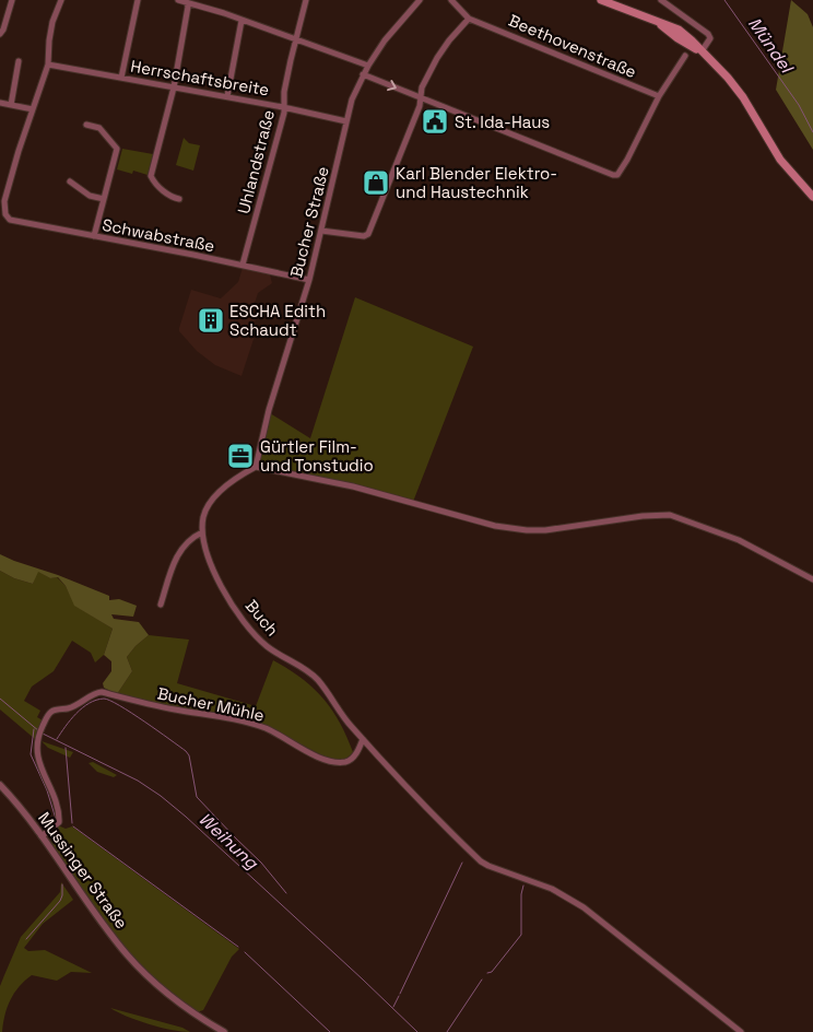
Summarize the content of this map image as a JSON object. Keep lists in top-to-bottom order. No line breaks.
{"streets":{"street":["Beethovenstraße","Herrschaftsbreite","Uhlandstraße","Bucher Straße","Schwabstraße","Buch","Bucher Mühle","Mussinger Straße"]},"crossings":[["Herrschaftsbreite","Uhlandstraße"],["Herrschaftsbreite","Bucher Straße"],["Uhlandstraße","Schwabstraße"],["Bucher Straße","Schwabstraße"],["Buch","Bucher Mühle"],["Bucher Mühle","Mussinger Straße"]],"water":["Mündel","Weihung"],"places":{"public building":["St. Ida-Haus"],"shop":["Karl Blender Elektro- und Haustechnik"],"building":["ESCHA Edith Schaudt"],"office":["Gürtler Film- und Tonstudio"]}}
